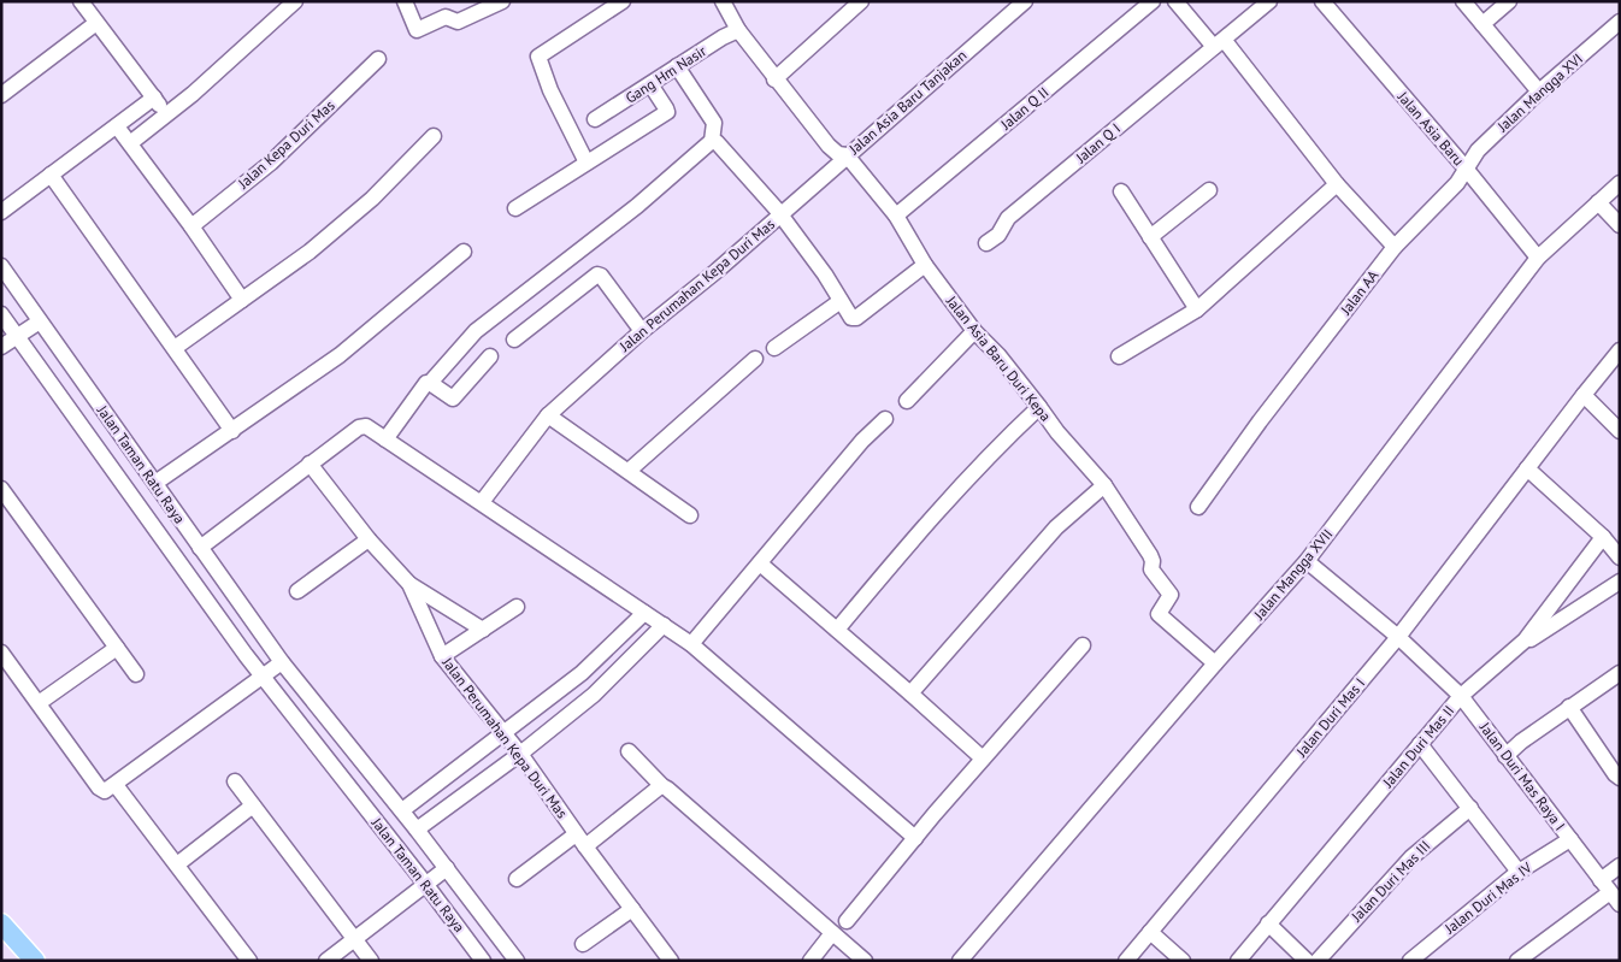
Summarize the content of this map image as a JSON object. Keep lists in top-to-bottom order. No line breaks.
{"streets":{"street":["Gang Hm Nasir","Jalan Mangga XVI","Jalan Asia Baru Tanjakan","Jalan Q II","Jalan Asia Baru","Jalan Q I","Jalan Kepa Duri Mas","Jalan Perumahan Kepa Duri Mas","Jalan AA","Jalan Asia Baru Duri Kepa","Jalan Taman Ratu Raya","Jalan Mangga XVII","Jalan Duri Mas I","Jalan Duri Mas II","Jalan Duri Mas Raya I","Jalan Duri Mas III","Jalan Duri Mas IV"]},"crossings":[["Gang Hm Nasir","Jalan Asia Baru Tanjakan"],["Jalan Mangga XVI","Jalan Asia Baru"],["Jalan Mangga XVI","Jalan AA"],["Jalan Asia Baru Tanjakan","Jalan Perumahan Kepa Duri Mas"],["Jalan Asia Baru Tanjakan","Jalan Asia Baru Duri Kepa"],["Jalan Q II","Jalan Asia Baru Duri Kepa"],["Jalan Asia Baru","Jalan AA"],["Jalan Asia Baru","Jalan Mangga XVII"],["Jalan Perumahan Kepa Duri Mas","Jalan Asia Baru Duri Kepa"],["Jalan Perumahan Kepa Duri Mas","Jalan Taman Ratu Raya"],["Jalan Asia Baru Duri Kepa","Jalan Mangga XVII"],["Jalan Mangga XVII","Jalan Duri Mas Raya I"],["Jalan Duri Mas I","Jalan Duri Mas Raya I"],["Jalan Duri Mas II","Jalan Duri Mas Raya I"],["Jalan Duri Mas Raya I","Jalan Duri Mas IV"]]}
